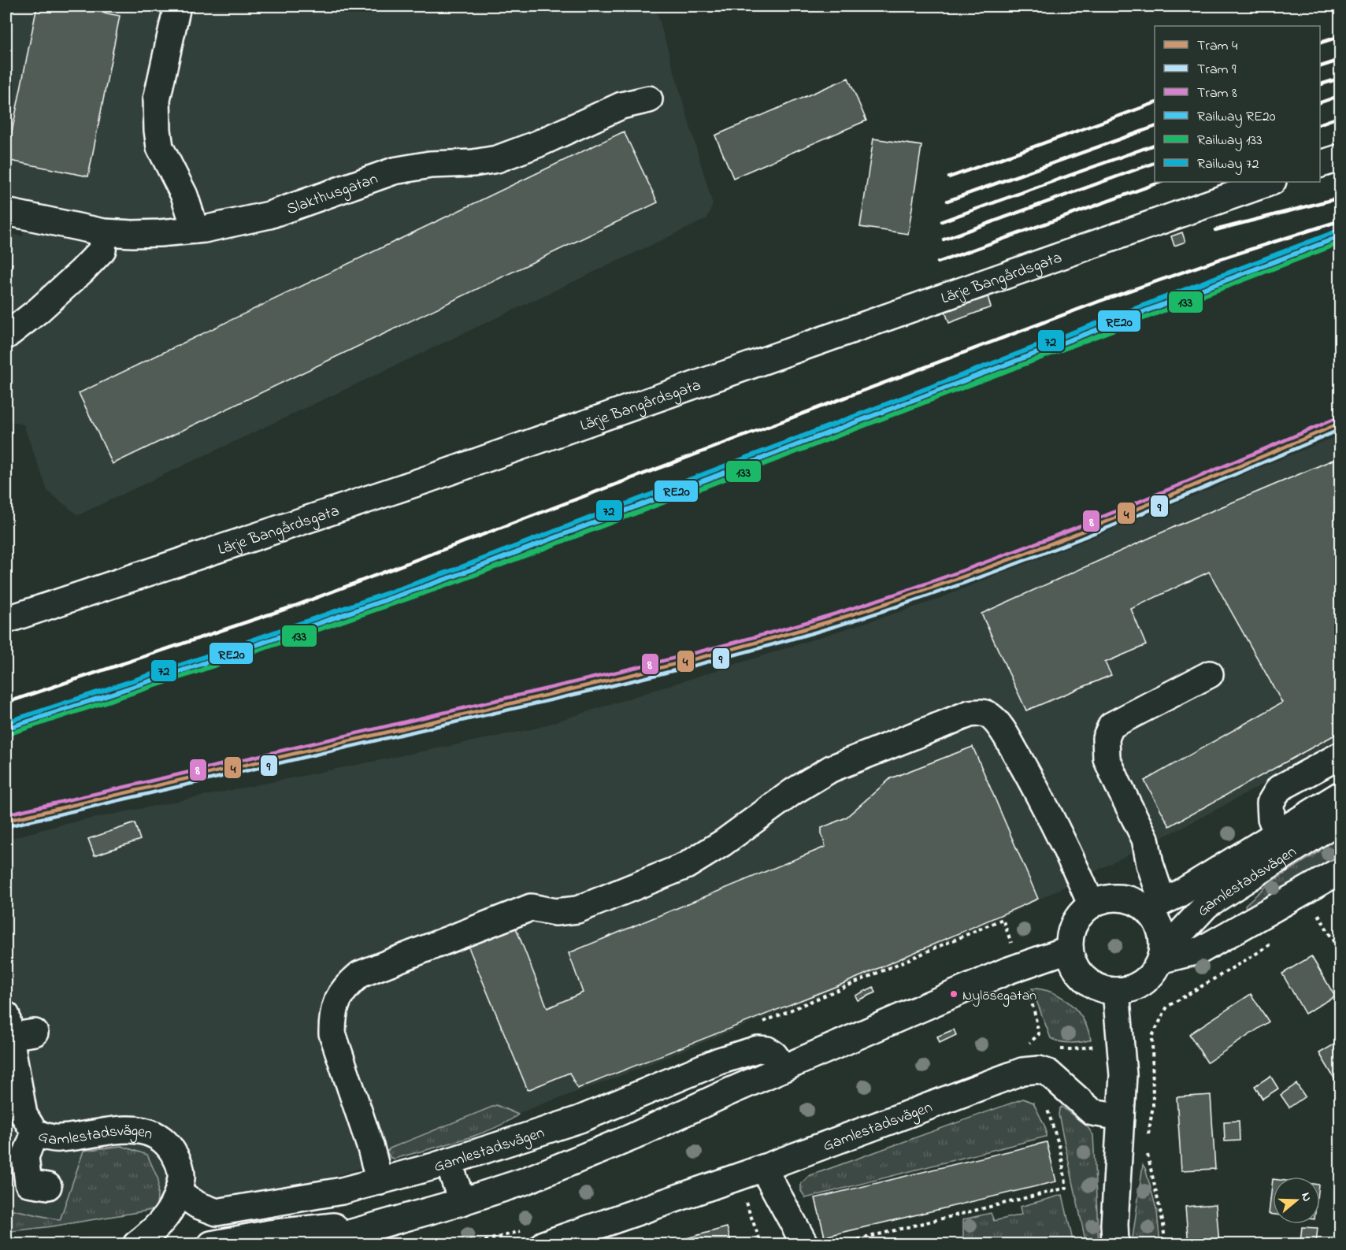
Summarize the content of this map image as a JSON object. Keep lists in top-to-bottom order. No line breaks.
{"streets":{"street":["Slakthusgatan","Lärje Bangårdsgata","Gamlestadsvägen"]},"places":["Nylösegatan"],"lines":["rail line 72","rail line RE20","rail line 133","tram line 8","tram line 4","tram line 9"],"legend":["Tram 4","Tram 9","Tram 8","Railway RE20","Railway 133","Railway 72"],"north":"right"}
